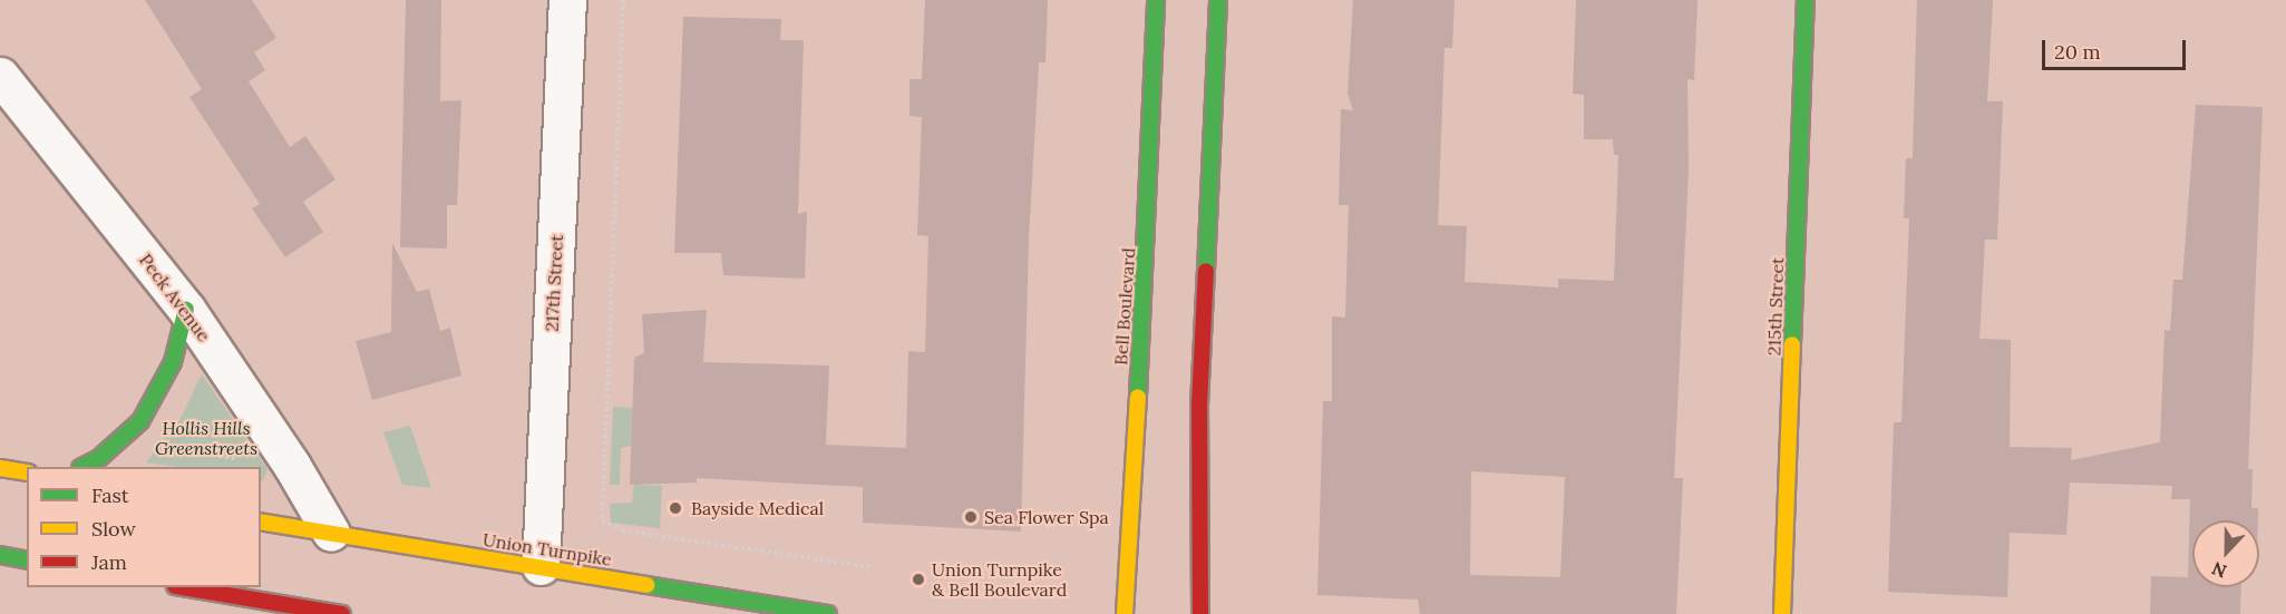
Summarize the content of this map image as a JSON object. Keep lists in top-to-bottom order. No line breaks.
{"streets":{"street":["217th Street","Peck Avenue","Bell Boulevard","215th Street","Union Turnpike"]},"crossings":[["217th Street","Union Turnpike"],["Peck Avenue","Union Turnpike"]],"parks":["Hollis Hills Greenstreets"],"places":["Bayside Medical","Sea Flower Spa","Union Turnpike & Bell Boulevard"],"legend":["Fast","Slow","Jam"],"scale_bar":"20 m","north":"bottom"}
